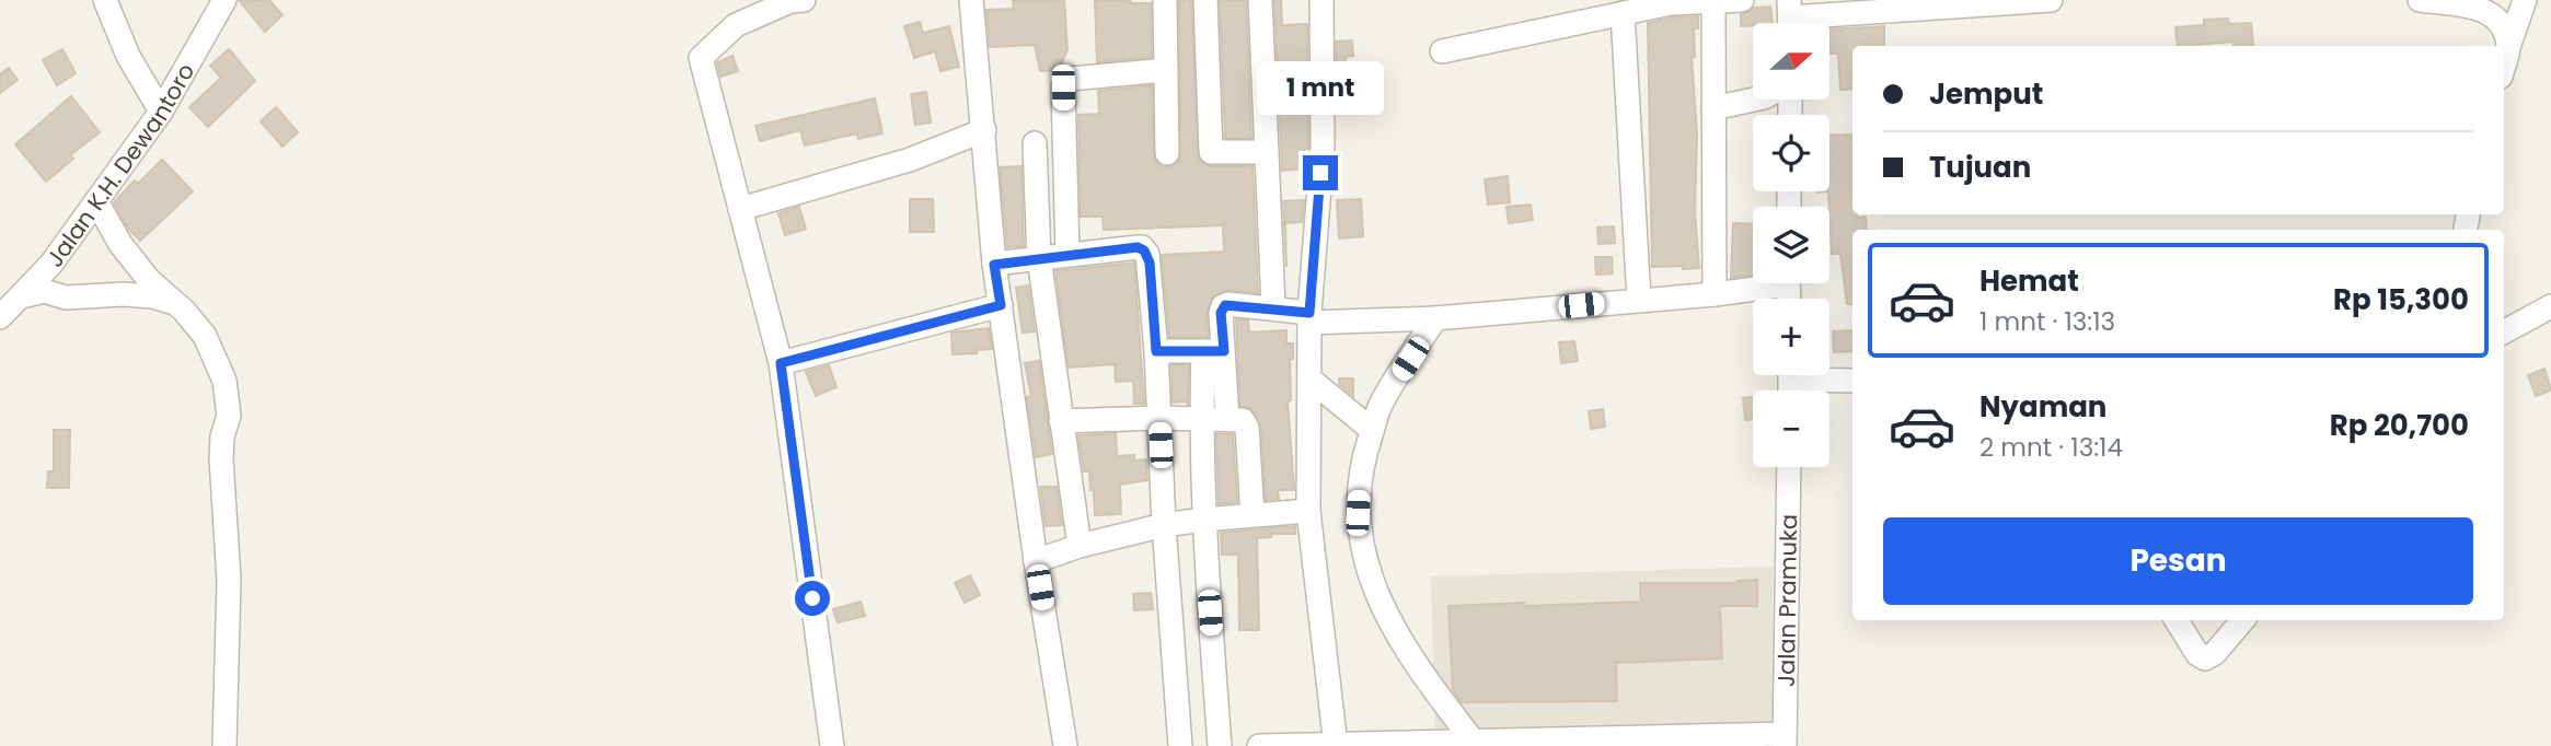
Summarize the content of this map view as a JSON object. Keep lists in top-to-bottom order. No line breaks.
{"streets":{"street":["Jalan K.H. Dewantoro","Jalan Pramuka"]},"north":"right","page":{"map_buttons":["+","−"],"banner":["Jemput","Tujuan"],"bubble":"1 mnt","list":[{"name":"Hemat","note":"1 mnt · 13:13","value":"Rp 15,300"},{"name":"Nyaman","note":"2 mnt · 13:14","value":"Rp 20,700"}],"buttons":"Pesan"}}
